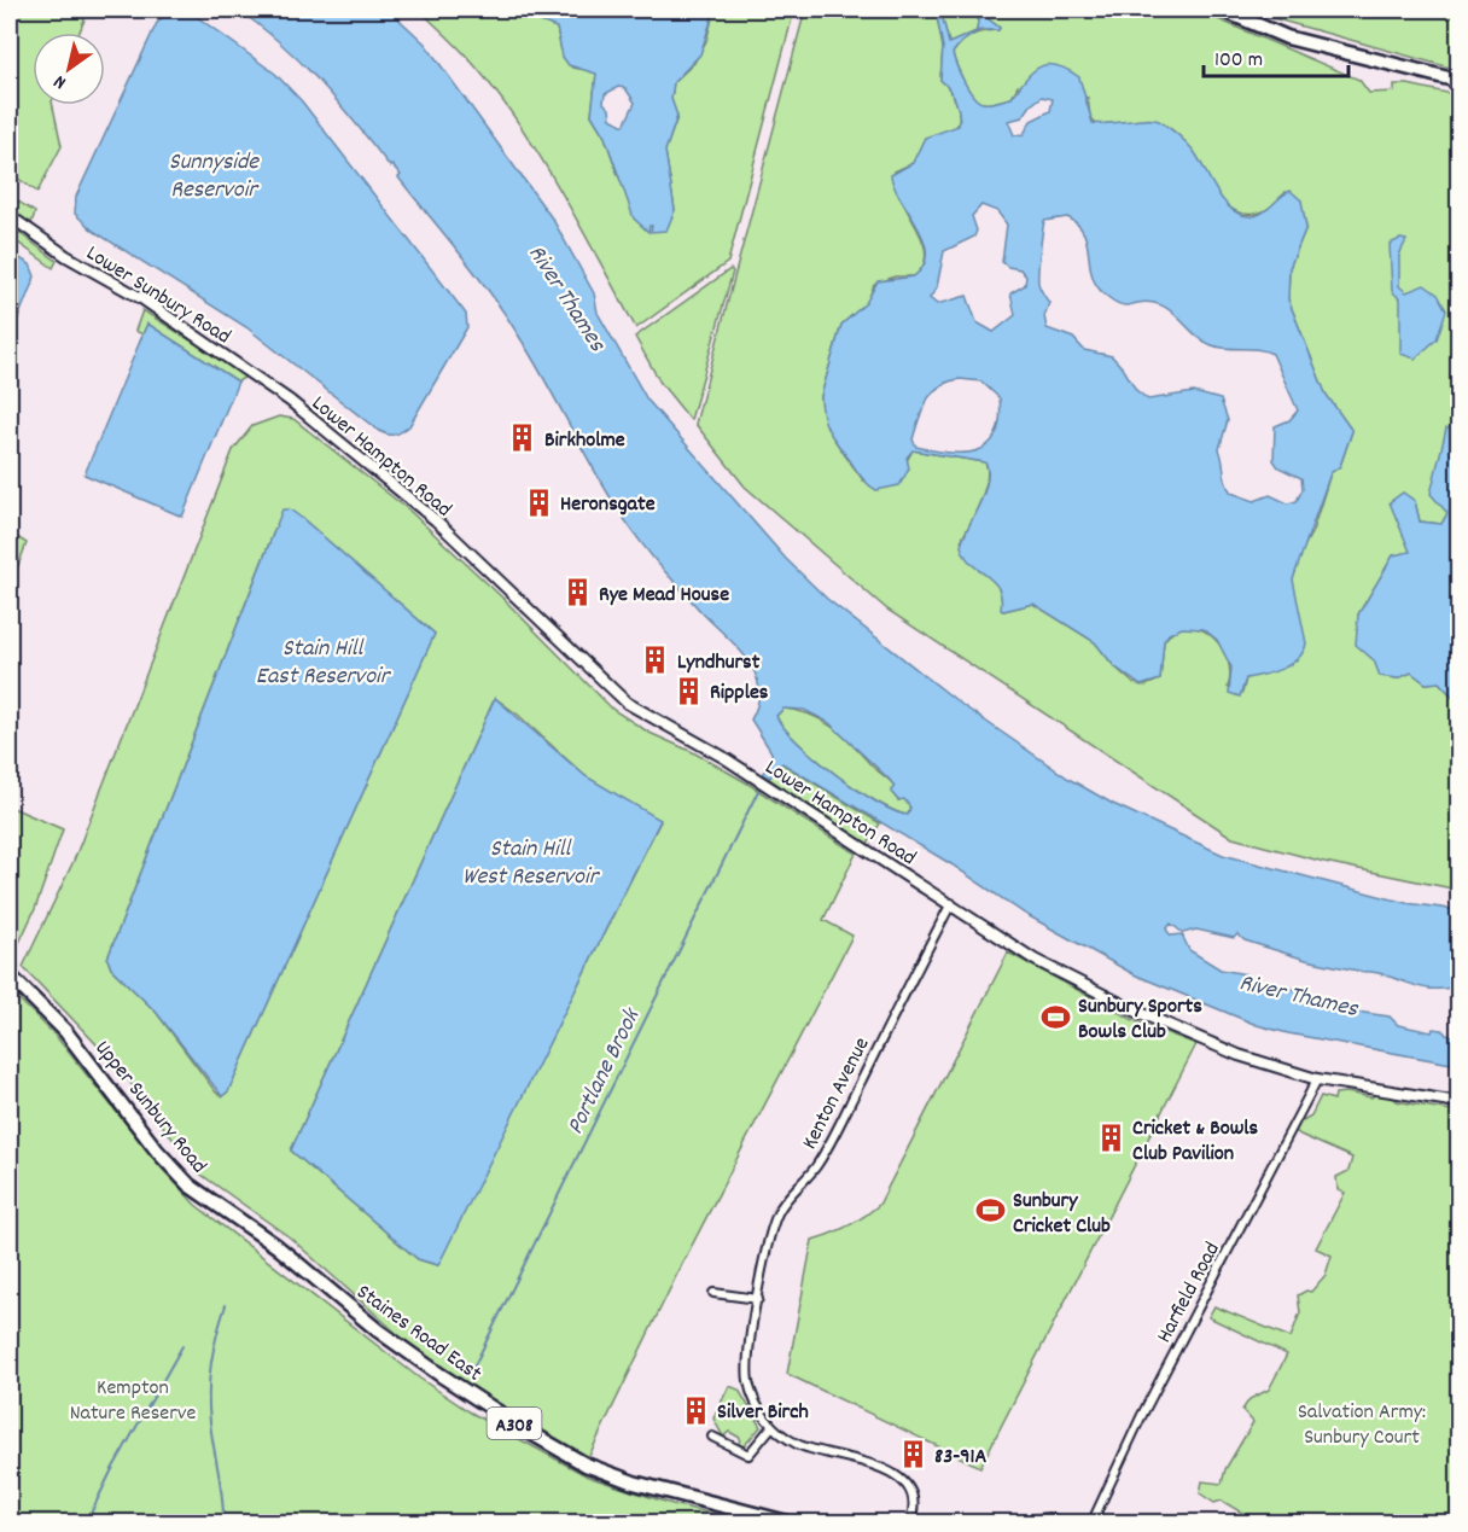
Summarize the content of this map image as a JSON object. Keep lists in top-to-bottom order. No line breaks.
{"streets":{"main road":["Upper Sunbury Road","Staines Road East","A308"],"street":["Lower Sunbury Road","Lower Hampton Road","Kenton Avenue","Harfield Road"]},"crossings":[["Lower Sunbury Road","Lower Hampton Road"],["Lower Hampton Road","Kenton Avenue"],["Lower Hampton Road","Harfield Road"],["Upper Sunbury Road","Staines Road East"]],"water":["Sunnyside Reservoir","River Thames","Stain Hill East Reservoir","Stain Hill West Reservoir","Portlane Brook"],"parks":["Kempton Nature Reserve","Salvation Army: Sunbury Court"],"places":{"building":["Birkholme","Heronsgate","Rye Mead House","Lyndhurst","Ripples","Cricket & Bowls Club Pavilion","Silver Birch","83-91A"],"sports":["Sunbury Sports Bowls Club","Sunbury Cricket Club"]},"scale_bar":"100 m","north":"bottom left"}
